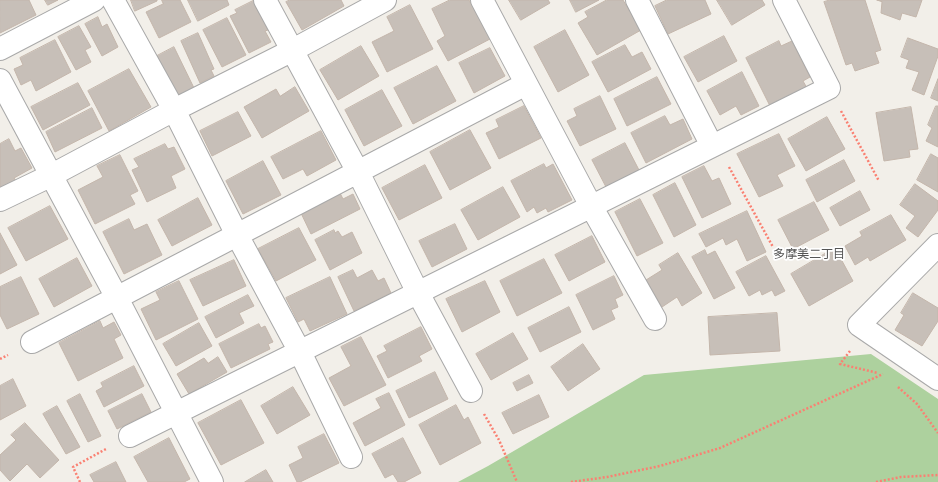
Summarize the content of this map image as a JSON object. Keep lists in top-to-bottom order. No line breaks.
{"districts":["多摩美二丁目"]}
